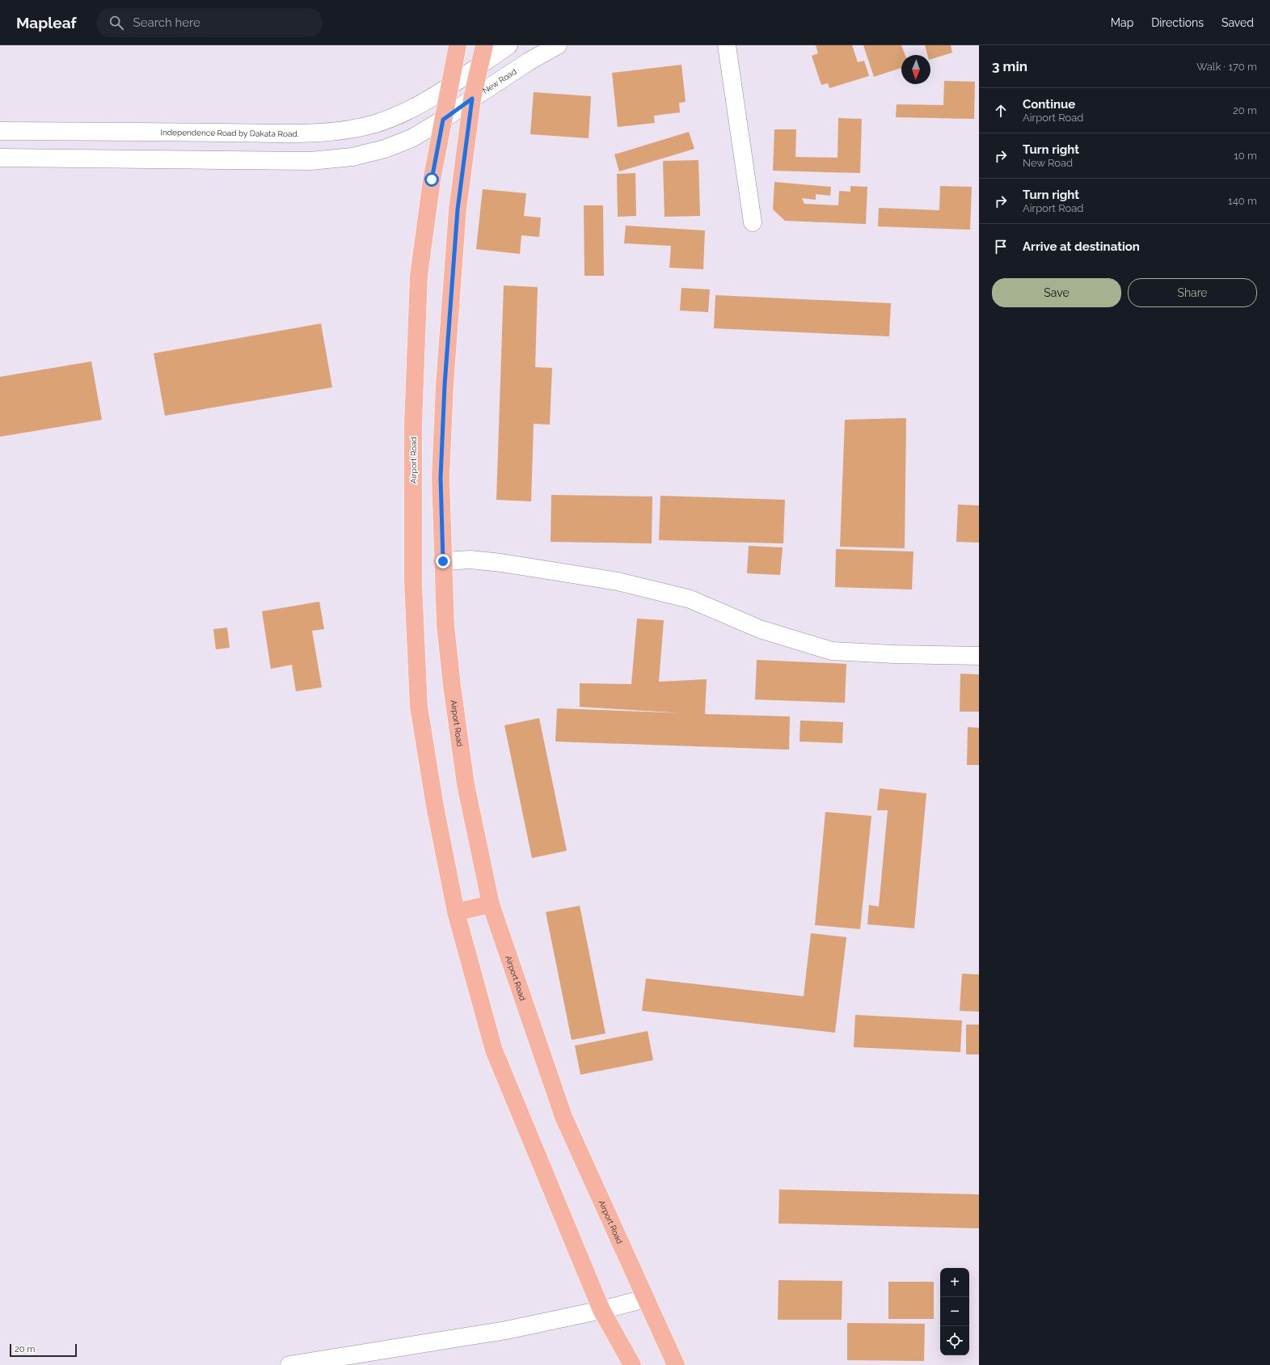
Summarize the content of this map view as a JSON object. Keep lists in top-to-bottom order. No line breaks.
{"streets":{"main road":["Airport Road"],"street":["New Road","Independence Road by Dakata Road."]},"crossings":[["New Road","Airport Road"],["Independence Road by Dakata Road.","Airport Road"]],"scale_bar":"20 m","north":"bottom","page":{"header":"Mapleaf","search":"Search here","nav":["Map","Directions","Saved"],"heading":["3 min","Walk · 170 m"],"list":[["Continue","Airport Road","20 m"],["Turn right","New Road","10 m"],["Turn right","Airport Road","140 m"],"Arrive at destination"],"buttons":["Save","Share"],"map_buttons":["+","−"],"scale":"20 m"}}
